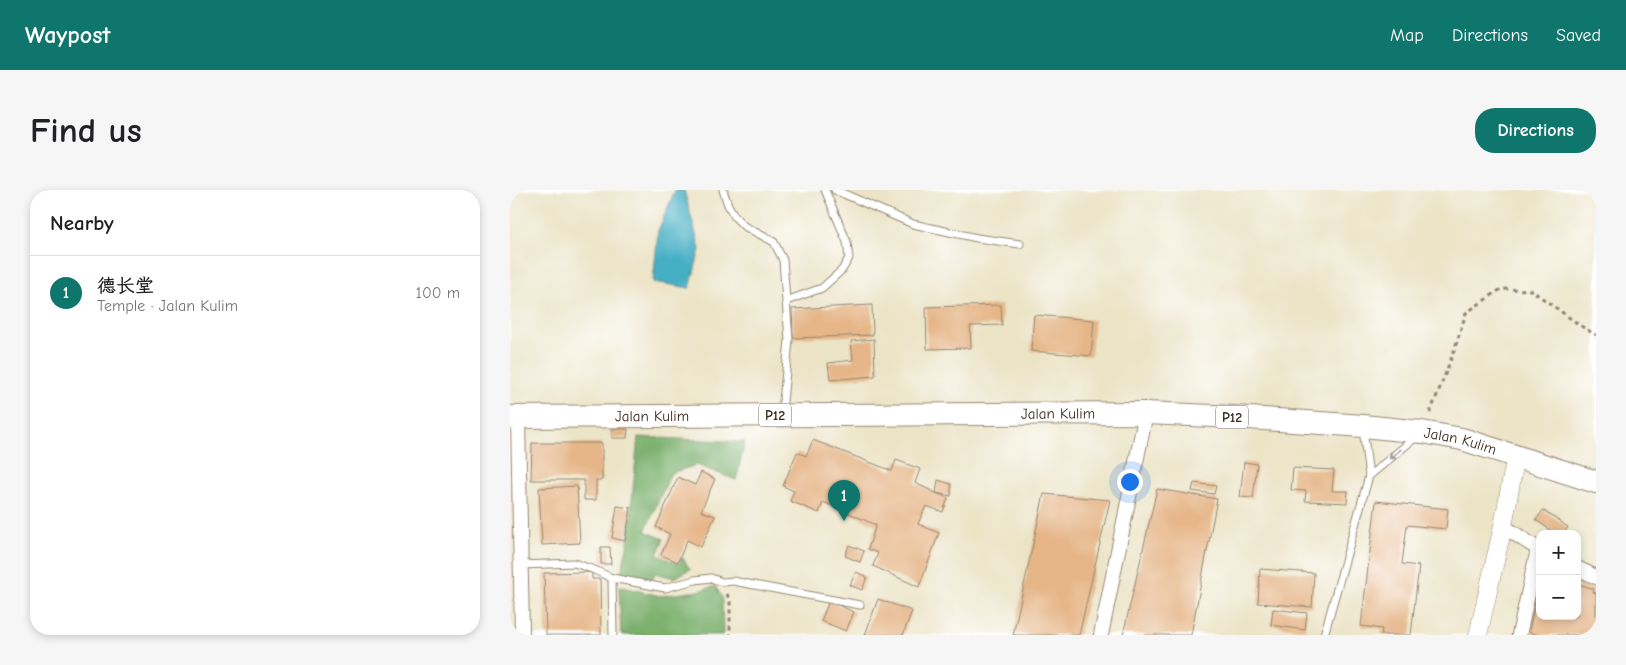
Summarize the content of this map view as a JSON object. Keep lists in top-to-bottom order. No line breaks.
{"streets":{"main road":["Jalan Kulim","P12"]},"page":{"header":"Waypost","nav":["Map","Directions","Saved"],"buttons":"Directions","title":"Find us","heading":"Nearby","list":[{"mark":"1","name":"德长堂","note":"Temple · Jalan Kulim","value":"100 m"}],"pins":"1","map_buttons":["+","−"]}}
